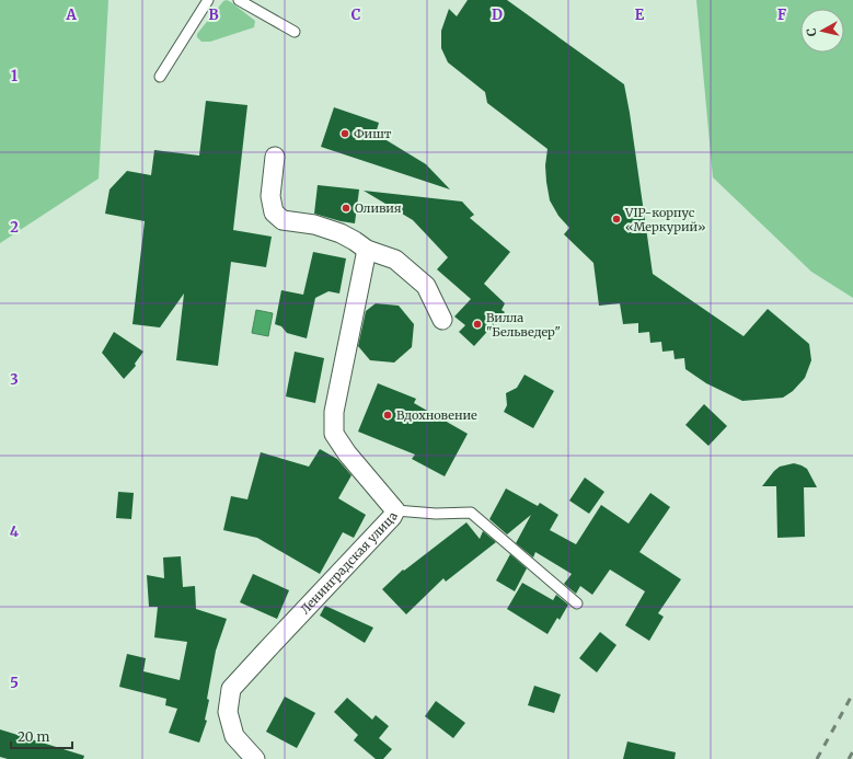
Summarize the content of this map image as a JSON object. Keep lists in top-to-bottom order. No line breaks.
{"streets":{"street":["Ленинградская улица"]},"places":["Фишт","Оливия","VIP-корпус «Меркурий»","Вилла \"Бельведер\"","Вдохновение"],"scale_bar":"20 m","north":"left","grid":{"columns":["A","B","C","D","E","F"],"rows":["1","2","3","4","5"]}}
